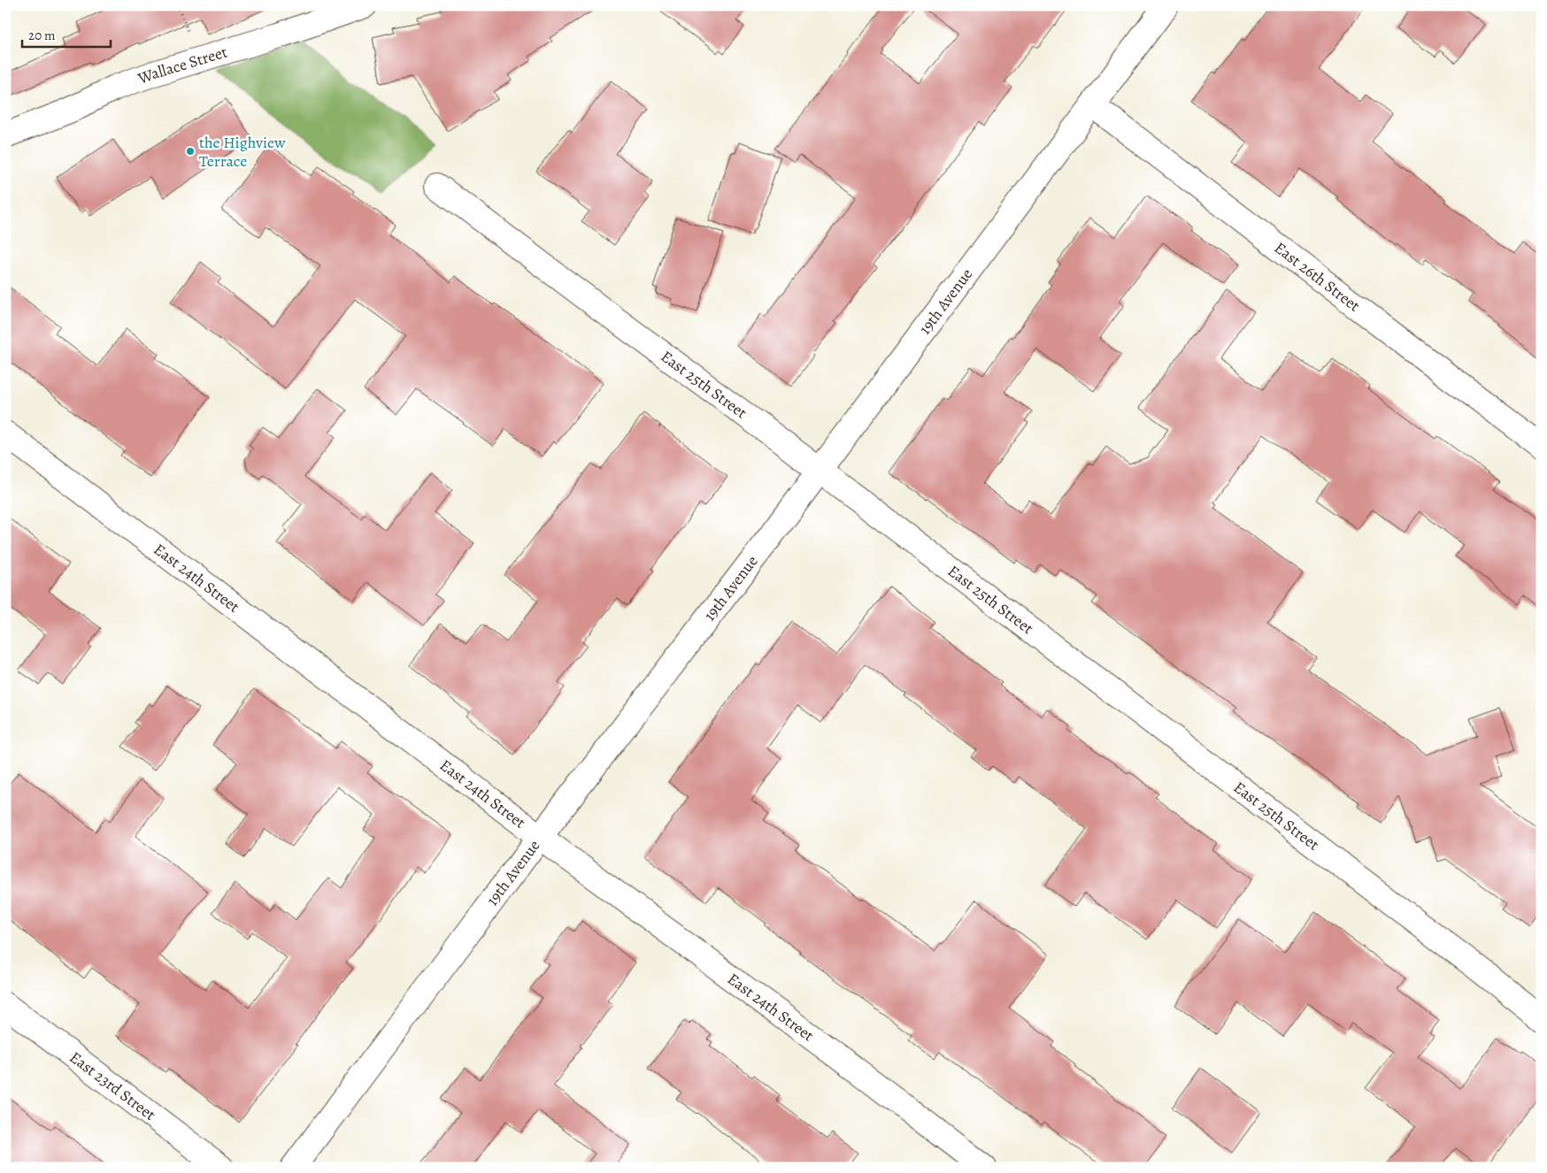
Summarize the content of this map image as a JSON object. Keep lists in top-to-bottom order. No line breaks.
{"streets":{"street":["Wallace Street","East 26th Street","19th Avenue","East 25th Street","East 24th Street","East 23rd Street"]},"crossings":[["East 26th Street","19th Avenue"],["19th Avenue","East 25th Street"],["19th Avenue","East 24th Street"]],"places":["the Highview Terrace"],"scale_bar":"20 m"}
